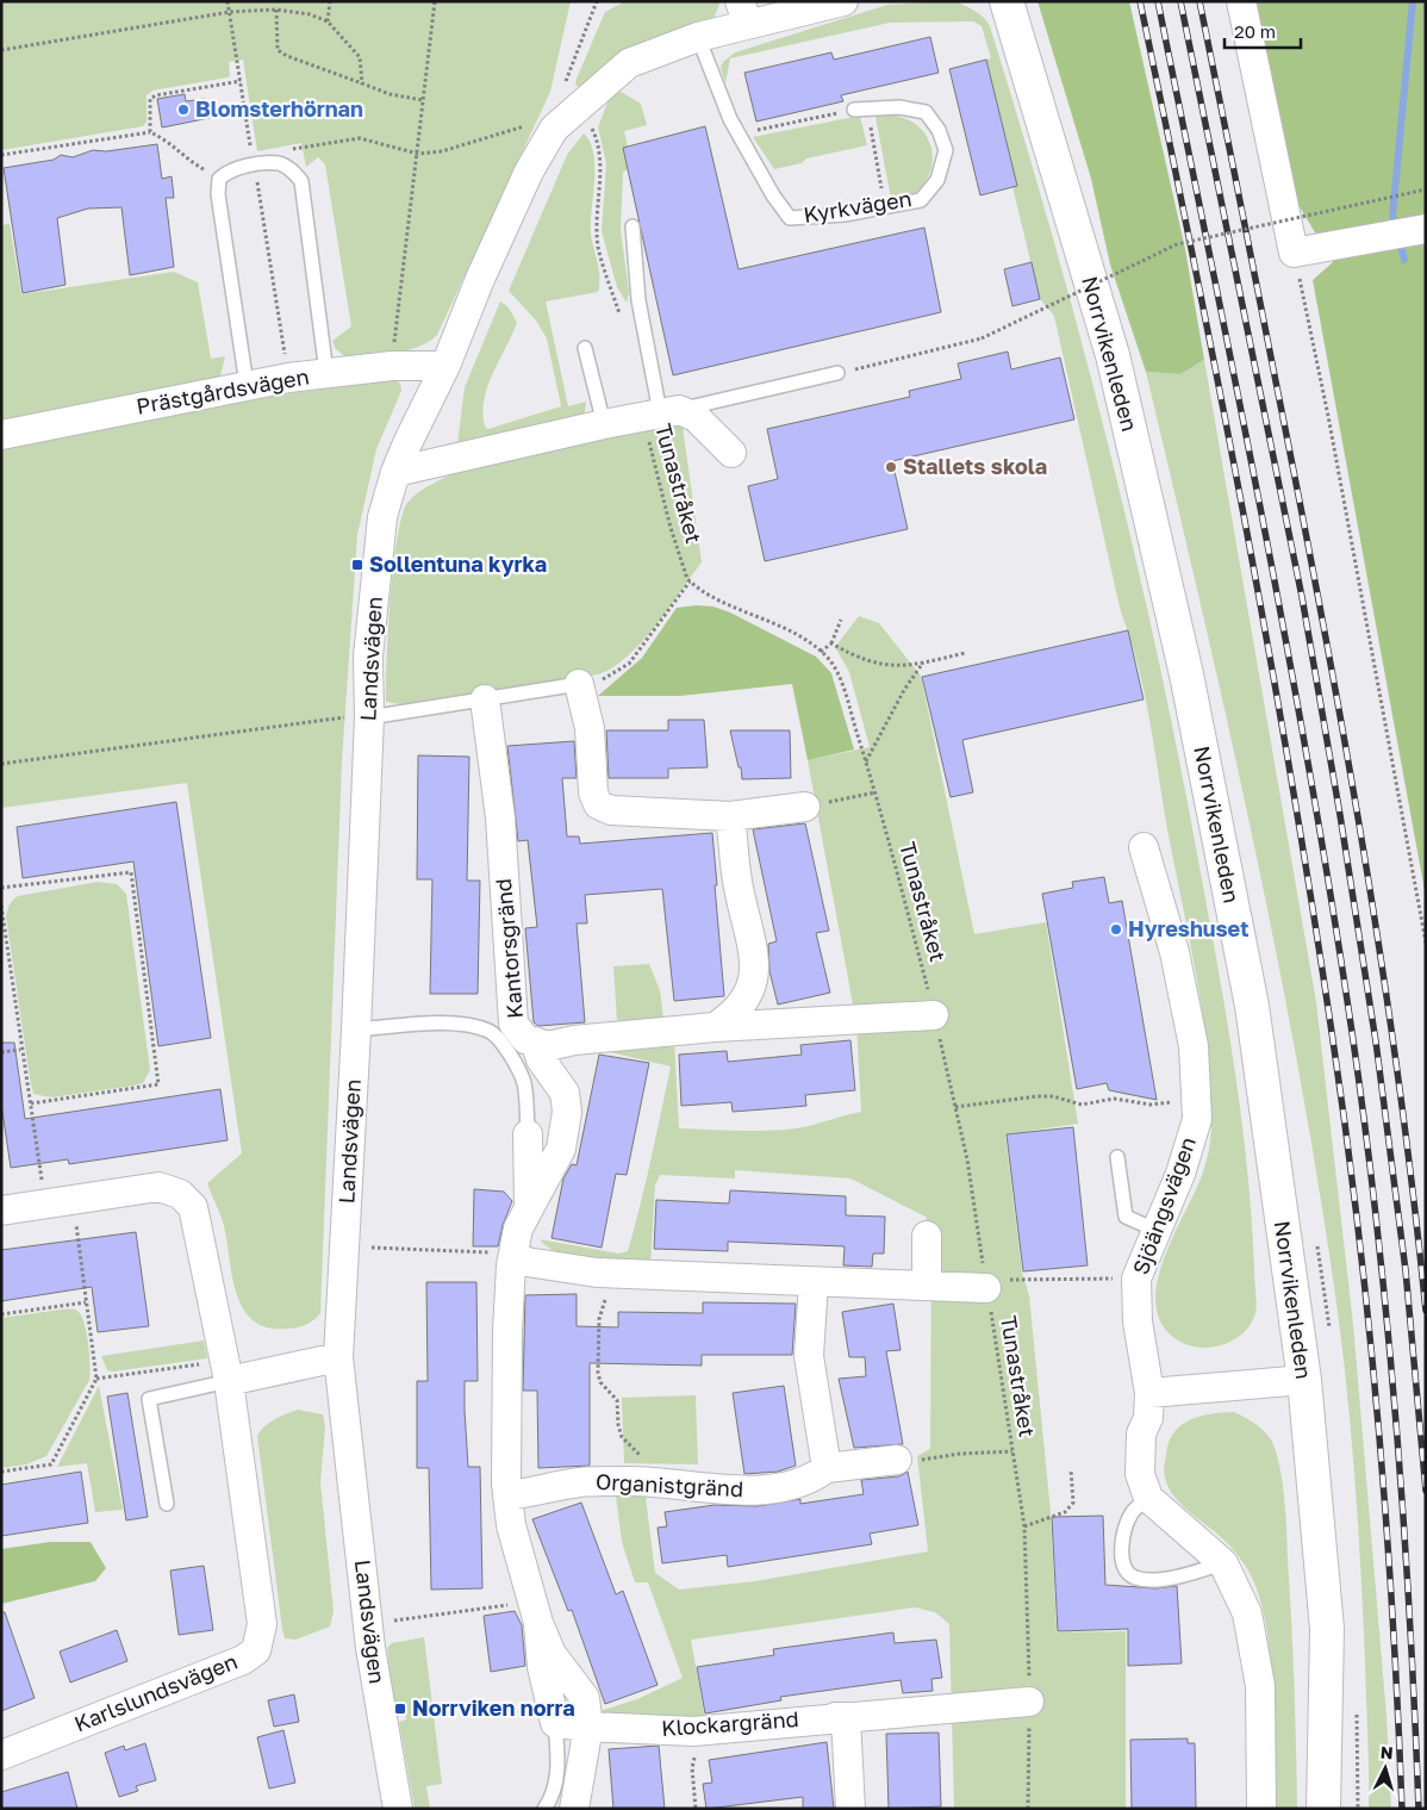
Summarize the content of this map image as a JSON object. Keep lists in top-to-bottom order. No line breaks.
{"streets":{"main road":["Norrvikenleden"],"street":["Prästgårdsvägen","Landsvägen","Kantorsgränd","Sjöängsvägen","Organistgränd","Karlslundsvägen","Klockargränd"],"lane":["Kyrkvägen"],"path":["Tunastråket"]},"crossings":[["Prästgårdsvägen","Landsvägen"],["Tunastråket","Kantorsgränd"],["Tunastråket","Klockargränd"],["Landsvägen","Kantorsgränd"]],"places":{"other":["Blomsterhörnan","Stallets skola","Hyreshuset"],"transit":["Sollentuna kyrka","Norrviken norra"]},"scale_bar":"20 m","north":"top"}
